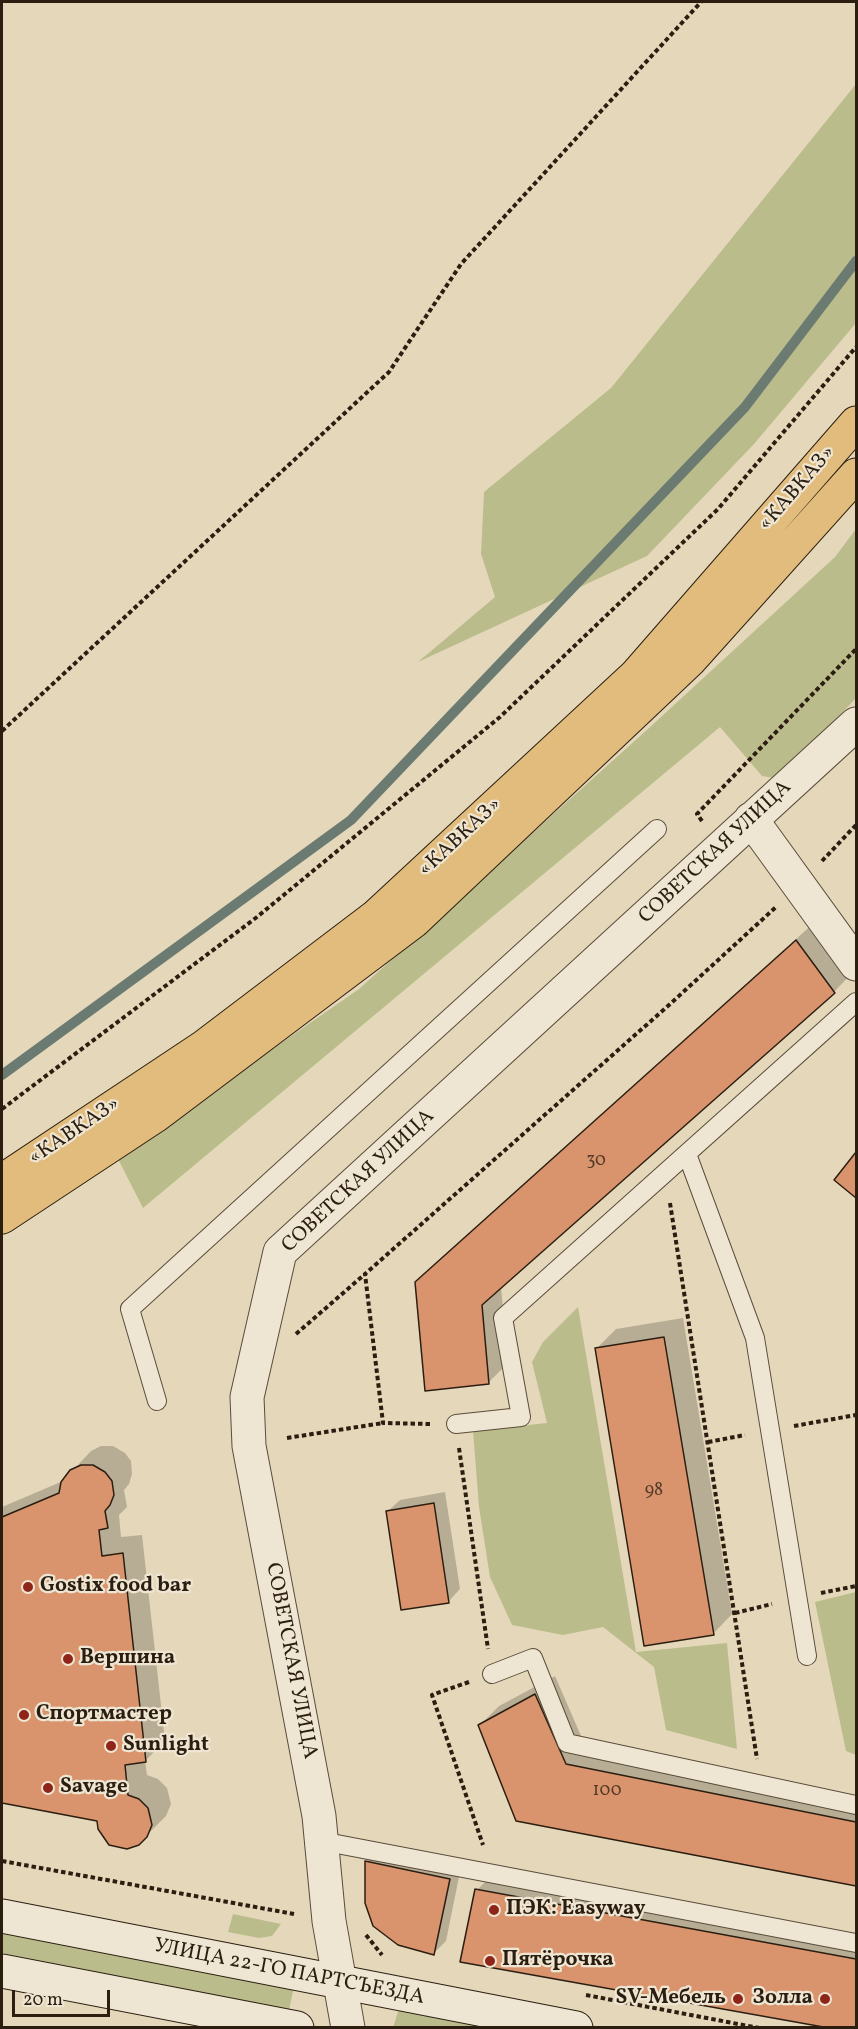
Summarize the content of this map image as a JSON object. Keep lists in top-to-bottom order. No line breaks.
{"streets":{"highway":["«КАВКАЗ»"],"street":["СОВЕТСКАЯ УЛИЦА","УЛИЦА 22-ГО ПАРТСЪЕЗДА"]},"crossings":[["СОВЕТСКАЯ УЛИЦА","УЛИЦА 22-ГО ПАРТСЪЕЗДА"]],"places":["Gostix food bar","Вершина","Спортмастер","Sunlight","Savage","ПЭК: Easyway","Пятёрочка","SV-Мебель","Золла"],"house_numbers":["30","98","100"],"scale_bar":"20 m"}
